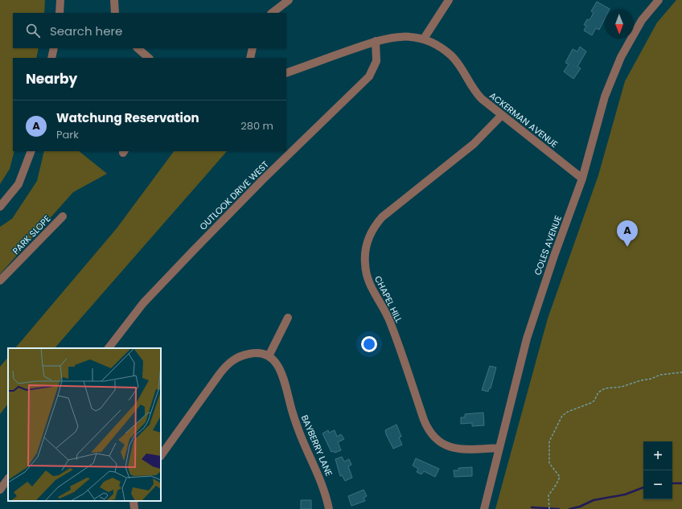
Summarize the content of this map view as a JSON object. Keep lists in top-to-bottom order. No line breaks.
{"streets":{"street":["ACKERMAN AVENUE","OUTLOOK DRIVE WEST","PARK SLOPE","COLES AVENUE","CHAPEL HILL","BAYBERRY LANE"]},"crossings":[["ACKERMAN AVENUE","OUTLOOK DRIVE WEST"],["ACKERMAN AVENUE","COLES AVENUE"],["ACKERMAN AVENUE","CHAPEL HILL"],["COLES AVENUE","CHAPEL HILL"]],"north":"bottom","page":{"search":"Search here","heading":"Nearby","list":[{"mark":"A","name":"Watchung Reservation","note":"Park","value":"280 m"}],"pins":"A","map_buttons":["+","−"]}}
